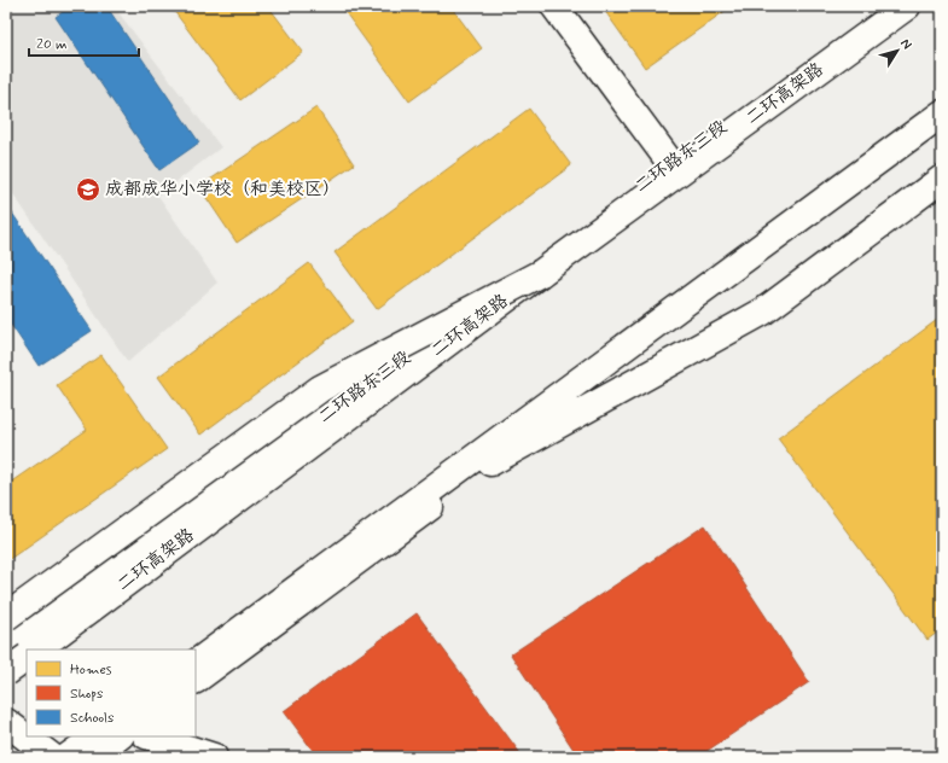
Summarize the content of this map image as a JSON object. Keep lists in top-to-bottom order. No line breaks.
{"streets":{"main road":["二环高架路","二环路东三段"]},"places":{"school or university":["成都成华小学校（和美校区）"]},"legend":["Homes","Shops","Schools"],"scale_bar":"20 m","north":"top right"}
